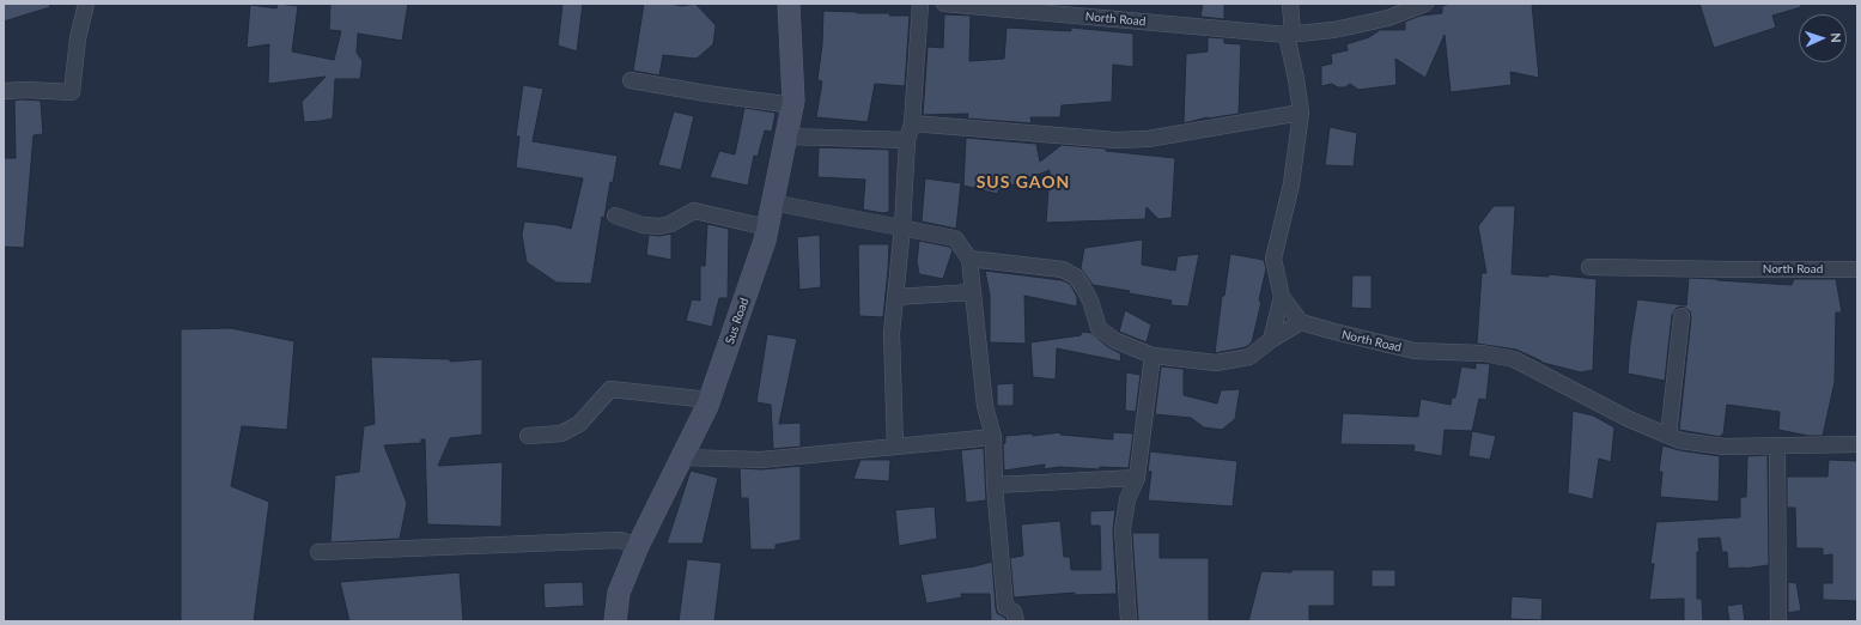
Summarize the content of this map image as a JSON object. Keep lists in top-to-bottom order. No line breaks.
{"streets":{"main road":["Sus Road"],"street":["North Road"]},"districts":["SUS GAON"],"north":"right"}
